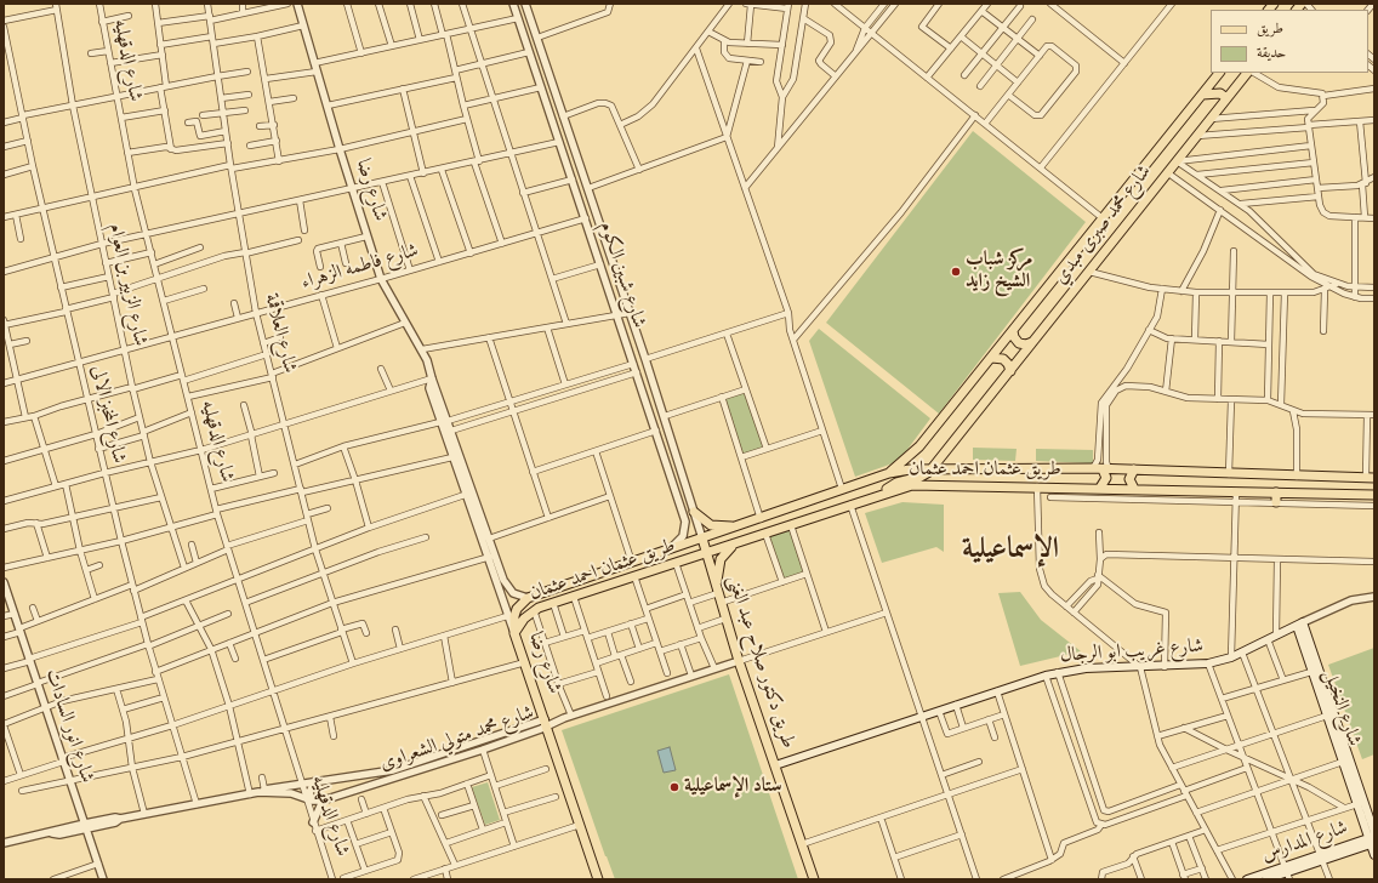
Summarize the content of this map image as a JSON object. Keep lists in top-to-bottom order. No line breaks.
{"streets":{"main road":["شارع رضا","شارع محمد صبرى مبدي","طريق عثمان احمد عثمان","شارع غريب ابو الرجال","طريق دكتور صلاح عبد الغنى","شارع النخيل","شارع المدارس"],"street":["شارع الدقهليه","شارع فاطمه الزهراء","شارع شبين الكوم","شارع الزبير بن العوام","شارع العلاقمة","شارع المخبز الالى","شارع انور السادات","شارع محمد متولي الشعراوى"]},"crossings":[["شارع الدقهليه","شارع فاطمه الزهراء"],["شارع الدقهليه","شارع محمد متولي الشعراوى"],["شارع رضا","شارع فاطمه الزهراء"],["شارع رضا","طريق عثمان احمد عثمان"],["شارع رضا","شارع محمد متولي الشعراوى"],["شارع محمد صبرى مبدي","طريق عثمان احمد عثمان"],["شارع فاطمه الزهراء","شارع شبين الكوم"],["شارع فاطمه الزهراء","شارع الزبير بن العوام"],["شارع فاطمه الزهراء","شارع العلاقمة"],["شارع فاطمه الزهراء","شارع المخبز الالى"],["شارع شبين الكوم","طريق عثمان احمد عثمان"],["شارع المخبز الالى","شارع محمد متولي الشعراوى"],["طريق عثمان احمد عثمان","طريق دكتور صلاح عبد الغنى"],["شارع غريب ابو الرجال","طريق دكتور صلاح عبد الغنى"],["شارع غريب ابو الرجال","شارع النخيل"],["طريق دكتور صلاح عبد الغنى","شارع محمد متولي الشعراوى"],["شارع النخيل","شارع المدارس"],["شارع انور السادات","شارع محمد متولي الشعراوى"]],"districts":["الإسماعيلية"],"places":["مركز شباب الشيخ زايد","ستاد الإسماعيلية"],"legend":["طريق","حديقة"]}
